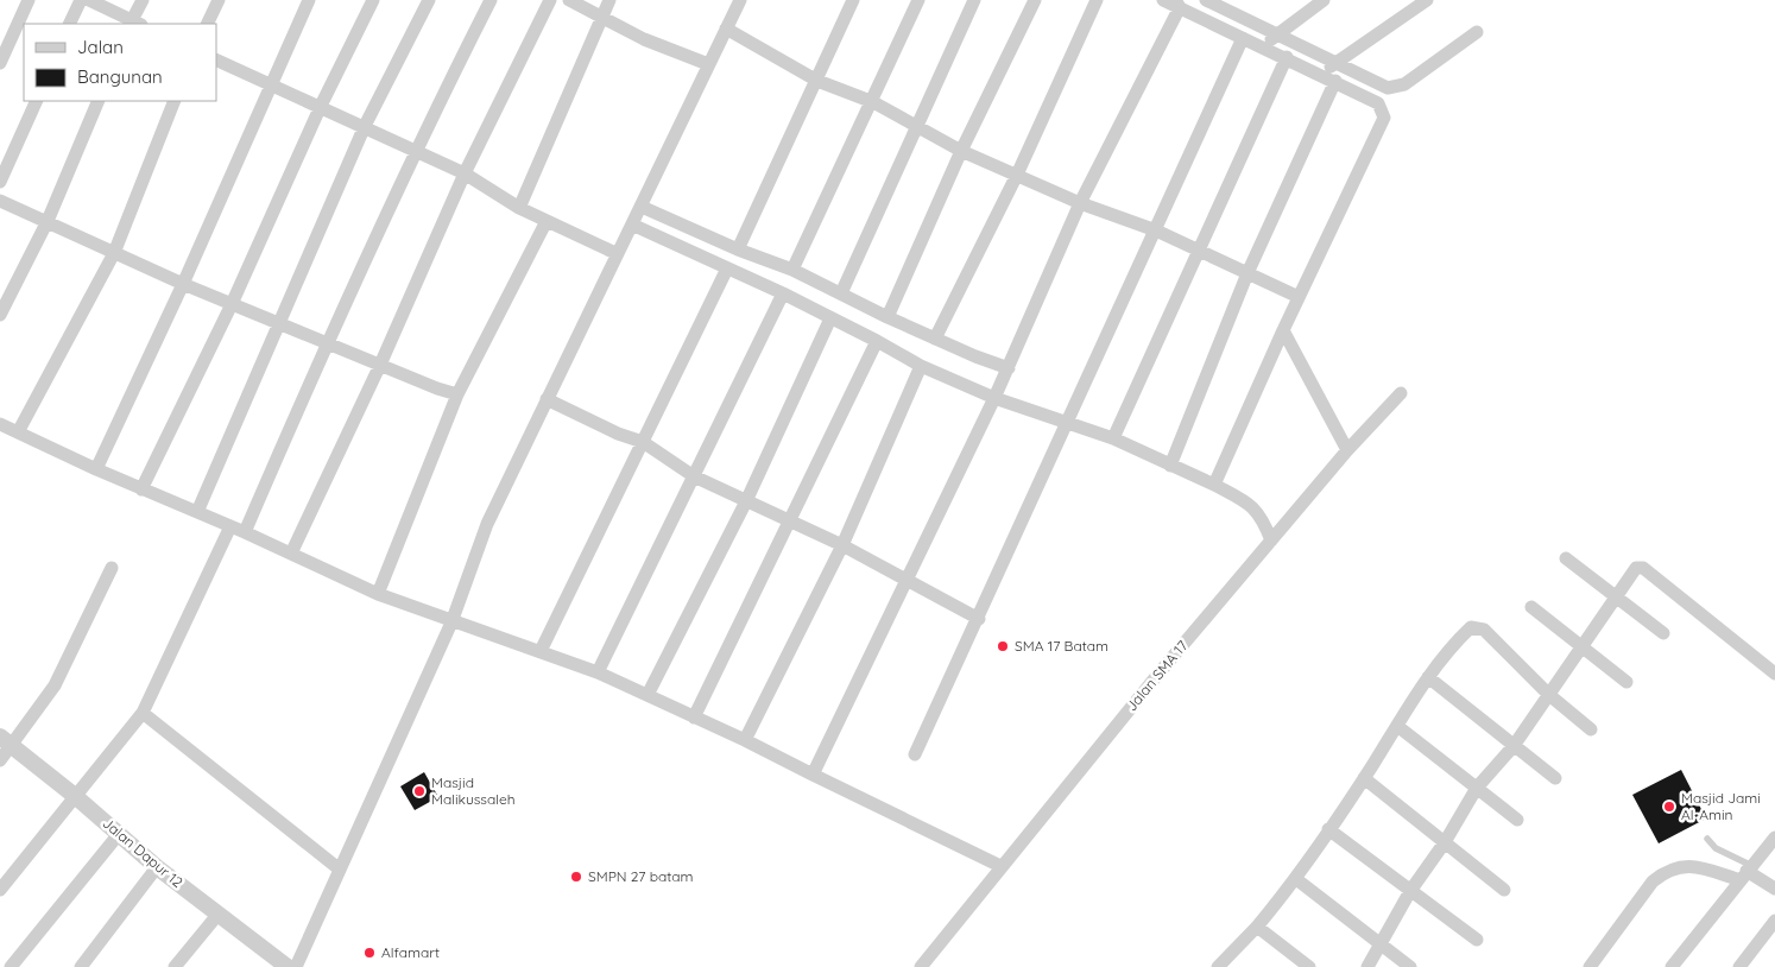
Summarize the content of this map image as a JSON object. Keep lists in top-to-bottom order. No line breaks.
{"streets":{"street":["Jalan SMA 17","Jalan Dapur 12"]},"places":["SMA 17 Batam","Masjid Malikussaleh","Masjid Jami Al-Amin","SMPN 27 batam","Alfamart"],"legend":["Jalan","Bangunan"]}
